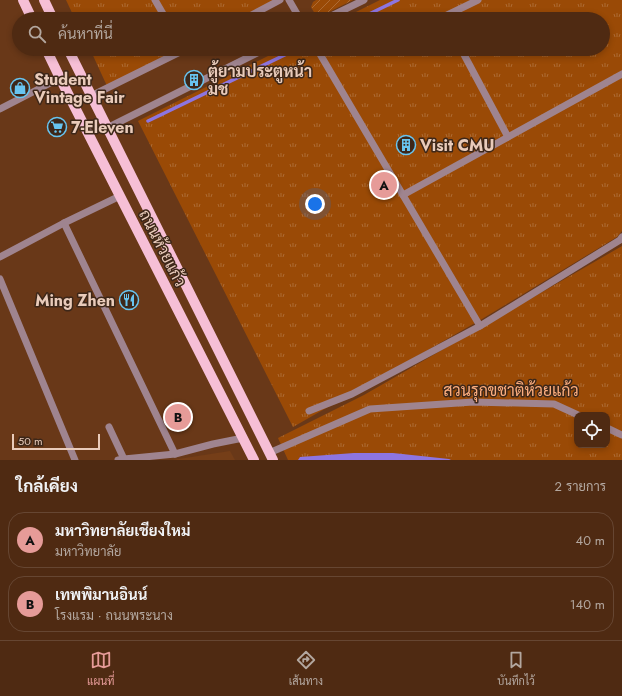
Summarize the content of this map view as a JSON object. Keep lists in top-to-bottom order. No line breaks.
{"streets":{"main road":["ถนนห้วยแก้ว"]},"parks":["สวนรุกขชาติห้วยแก้ว"],"places":{"building":["ตู้ยามประตูหน้า มช","Visit CMU"],"shop":["Student Vintage Fair"],"supermarket":["7-Eleven"],"restaurant":["Ming Zhen"]},"scale_bar":"50 m","page":{"search":"ค้นหาที่นี่","pins":["A","B"],"scale":"50 m","heading":["ใกล้เคียง","2 รายการ"],"list":[{"mark":"A","name":"มหาวิทยาลัยเชียงใหม่","note":"มหาวิทยาลัย","value":"40 m"},{"mark":"B","name":"เทพพิมานอินน์","note":"โรงแรม · ถนนพระนาง","value":"140 m"}],"nav":["แผนที่","เส้นทาง","บันทึกไว้"]}}
